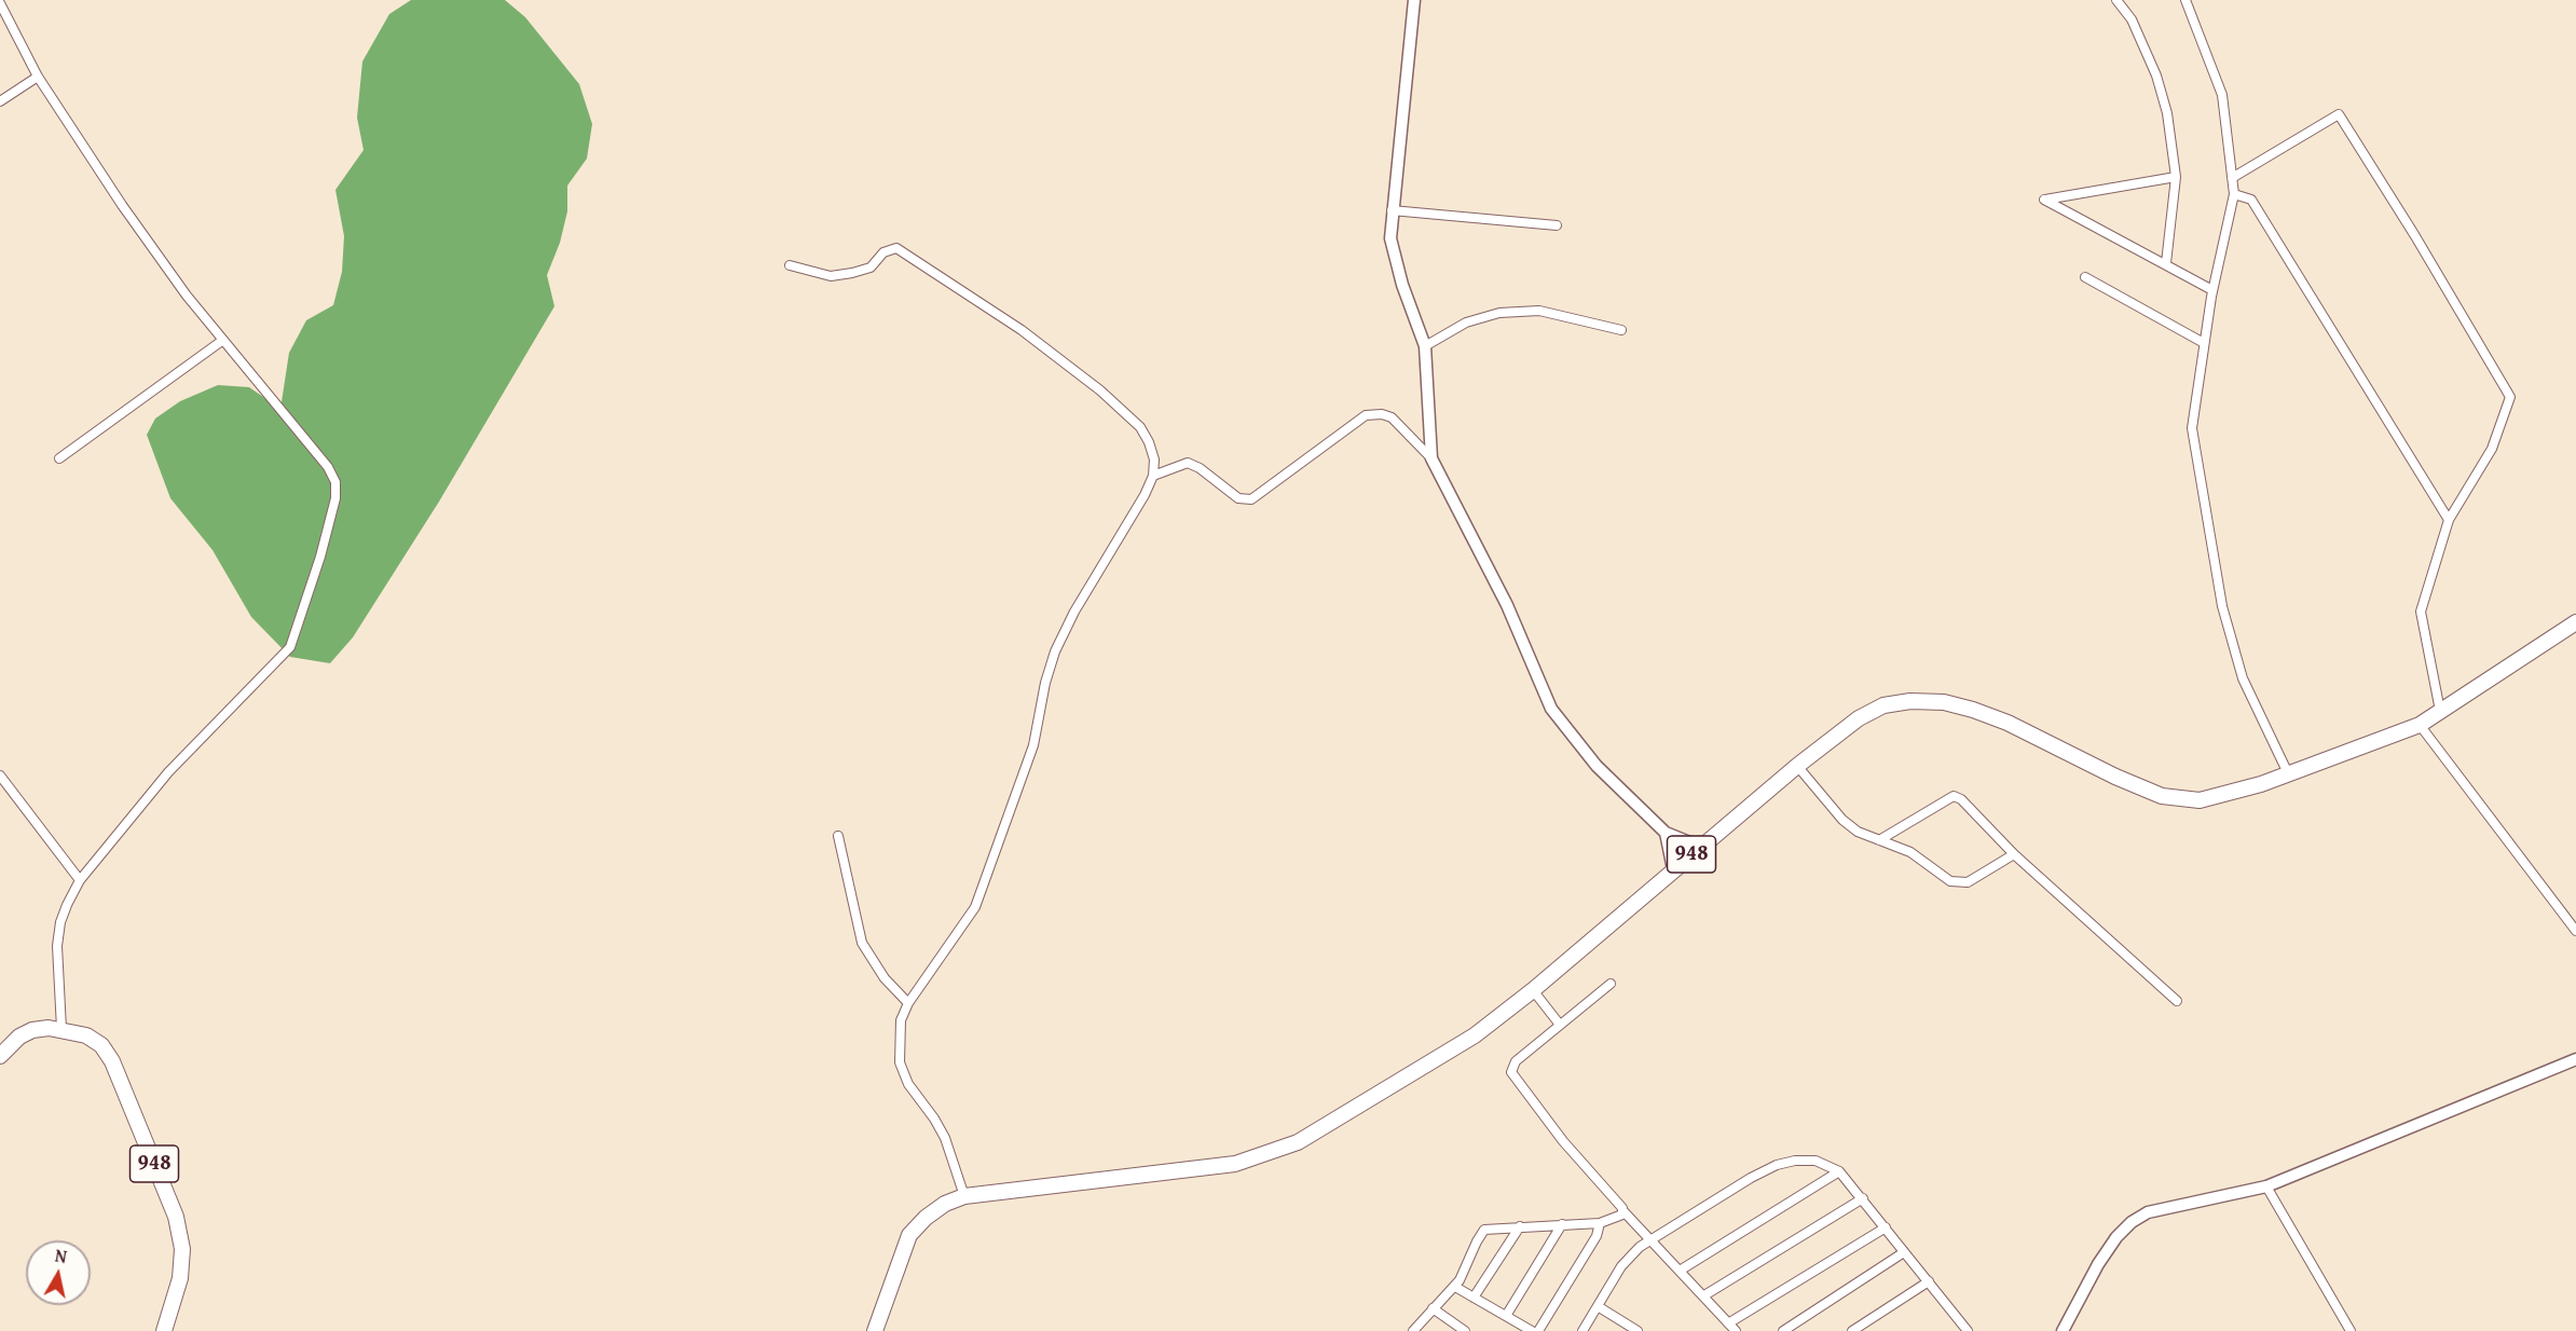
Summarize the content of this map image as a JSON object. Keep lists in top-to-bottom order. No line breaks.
{"streets":{"main road":["948"]},"north":"top"}
